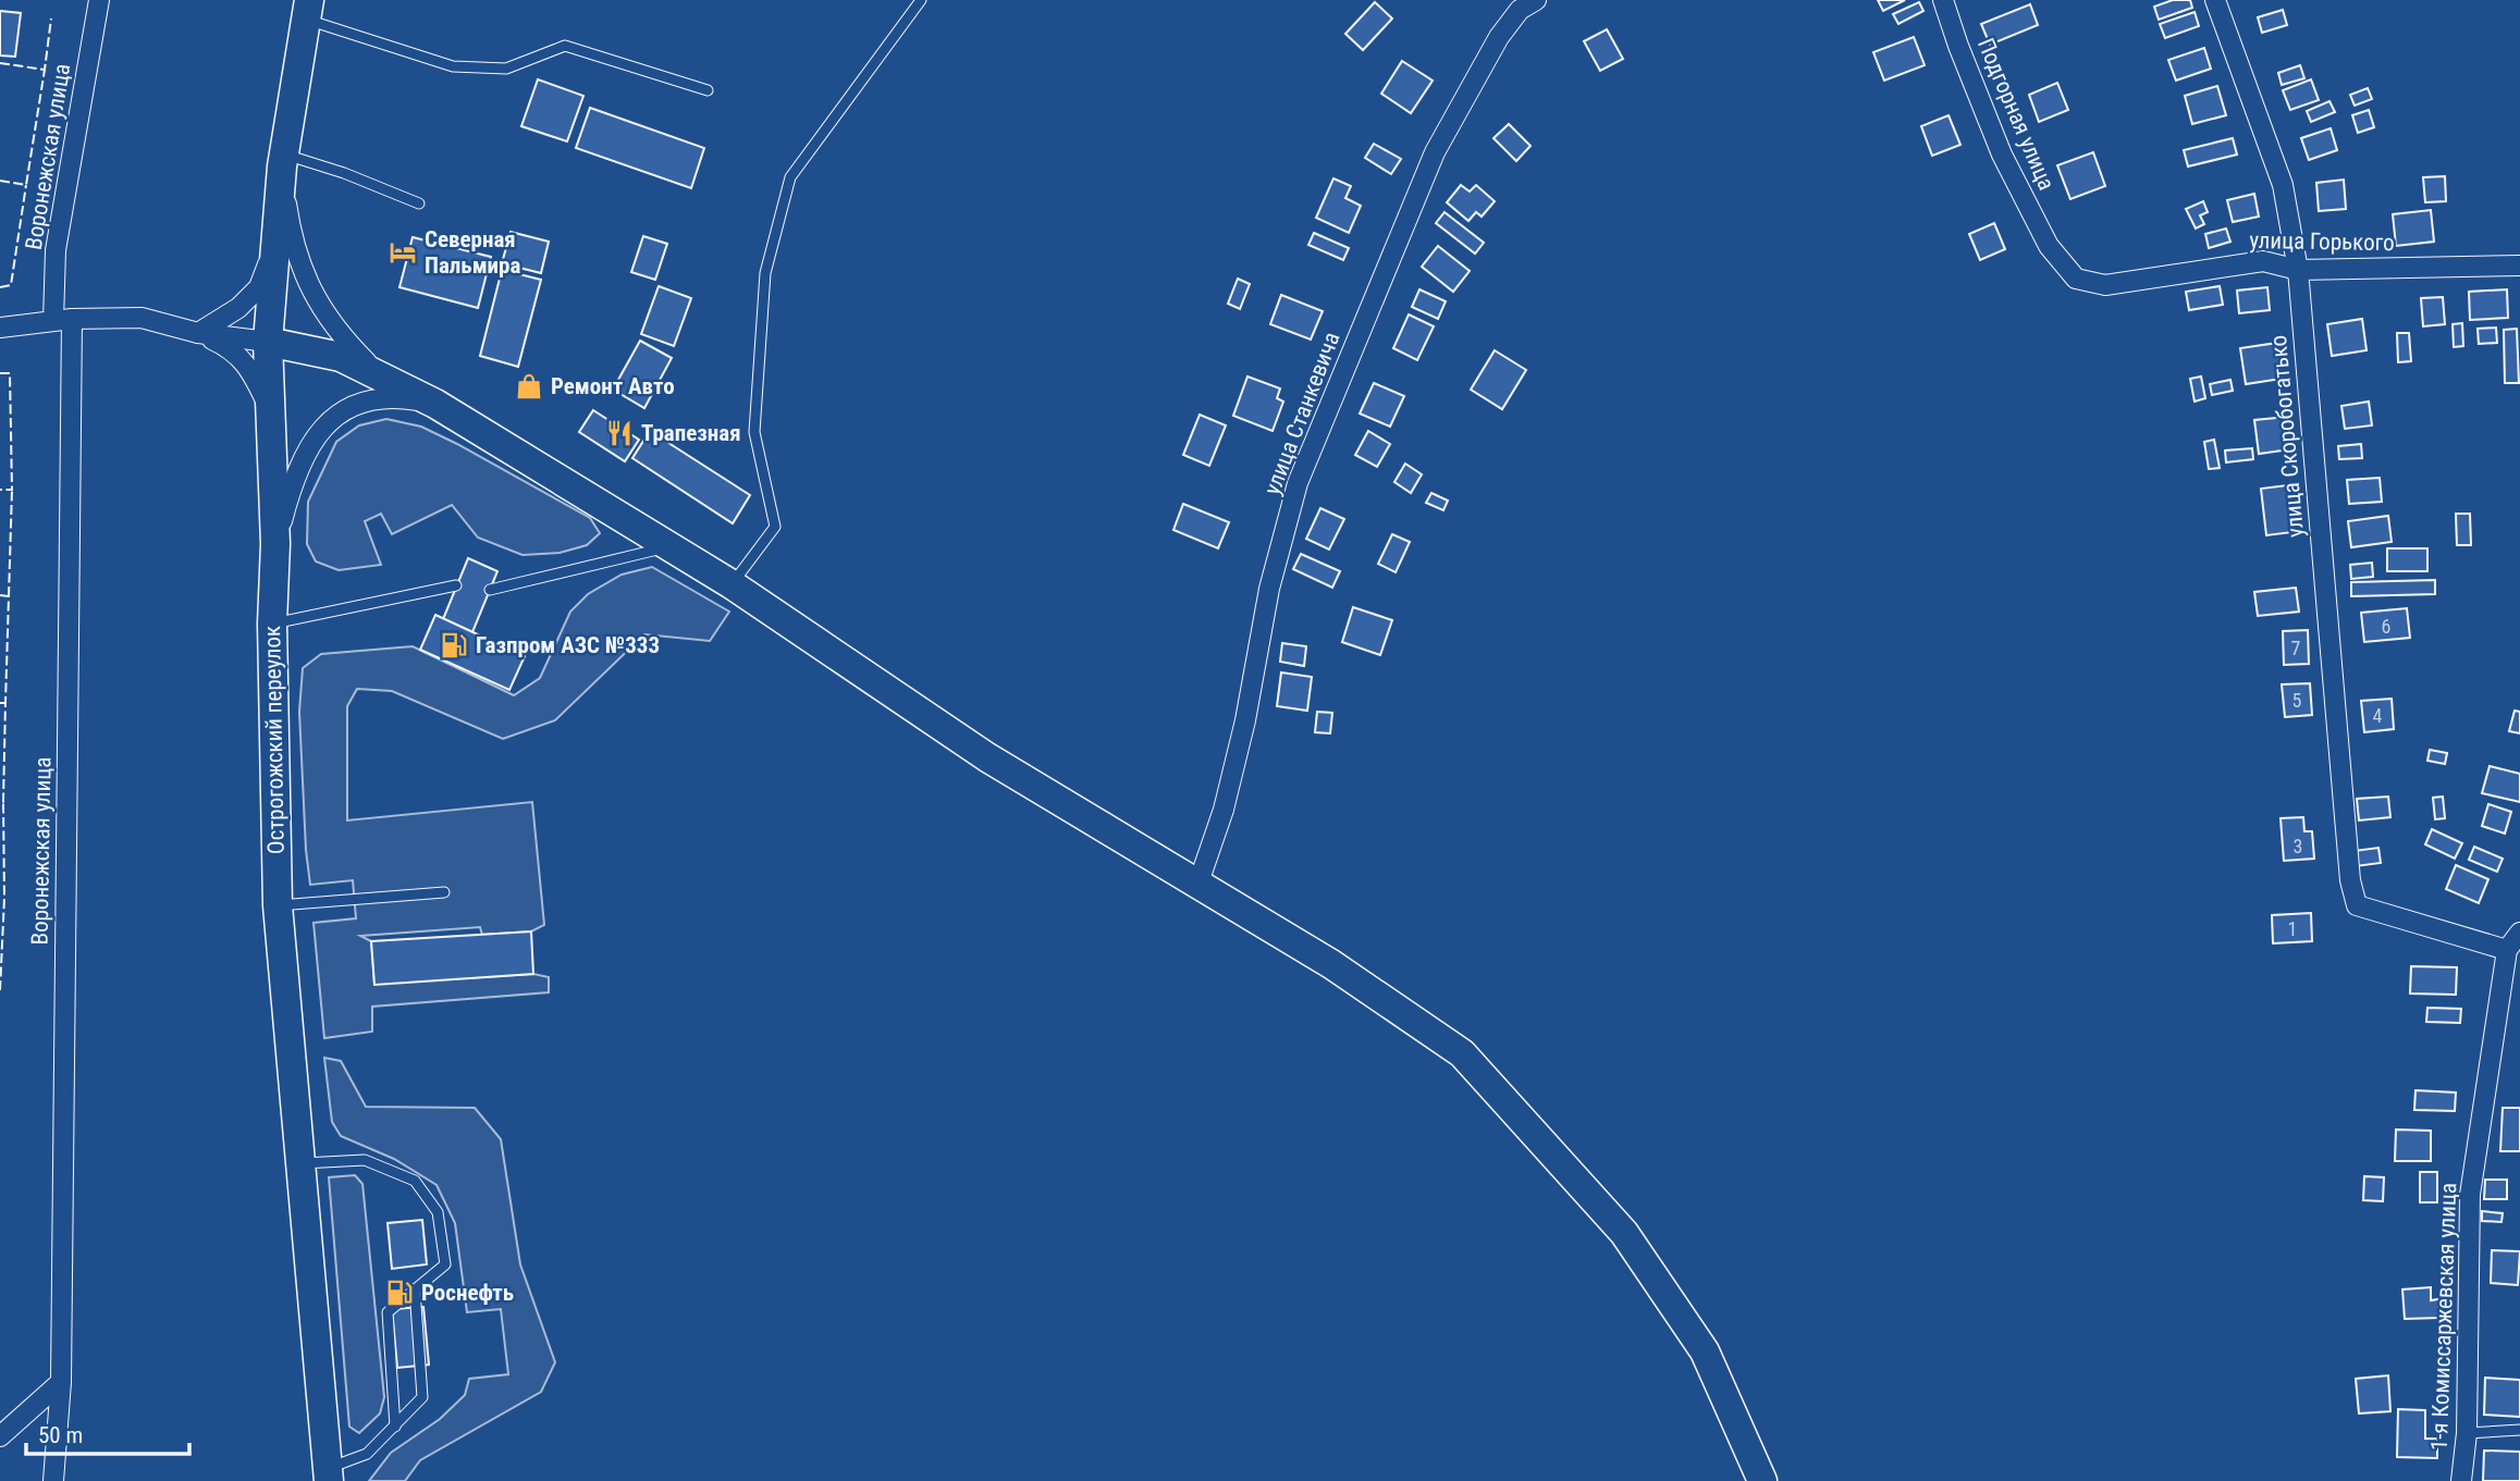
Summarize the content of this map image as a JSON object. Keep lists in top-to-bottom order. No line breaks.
{"streets":{"main road":["Острогожский переулок"],"street":["Подгорная улица","Воронежская улица","улица Горького","улица Станкевича","улица Скоробогатько","1-я Комиссаржевская улица"]},"crossings":[["Подгорная улица","улица Горького"],["улица Горького","улица Скоробогатько"],["улица Скоробогатько","1-я Комиссаржевская улица"]],"places":{"hotel":["Северная Пальмира"],"shop":["Ремонт Авто"],"restaurant":["Трапезная"],"fuel station":["Газпром АЗС №333","Роснефть"]},"house_numbers":["6","7","5","4","3","1"],"scale_bar":"50 m"}
